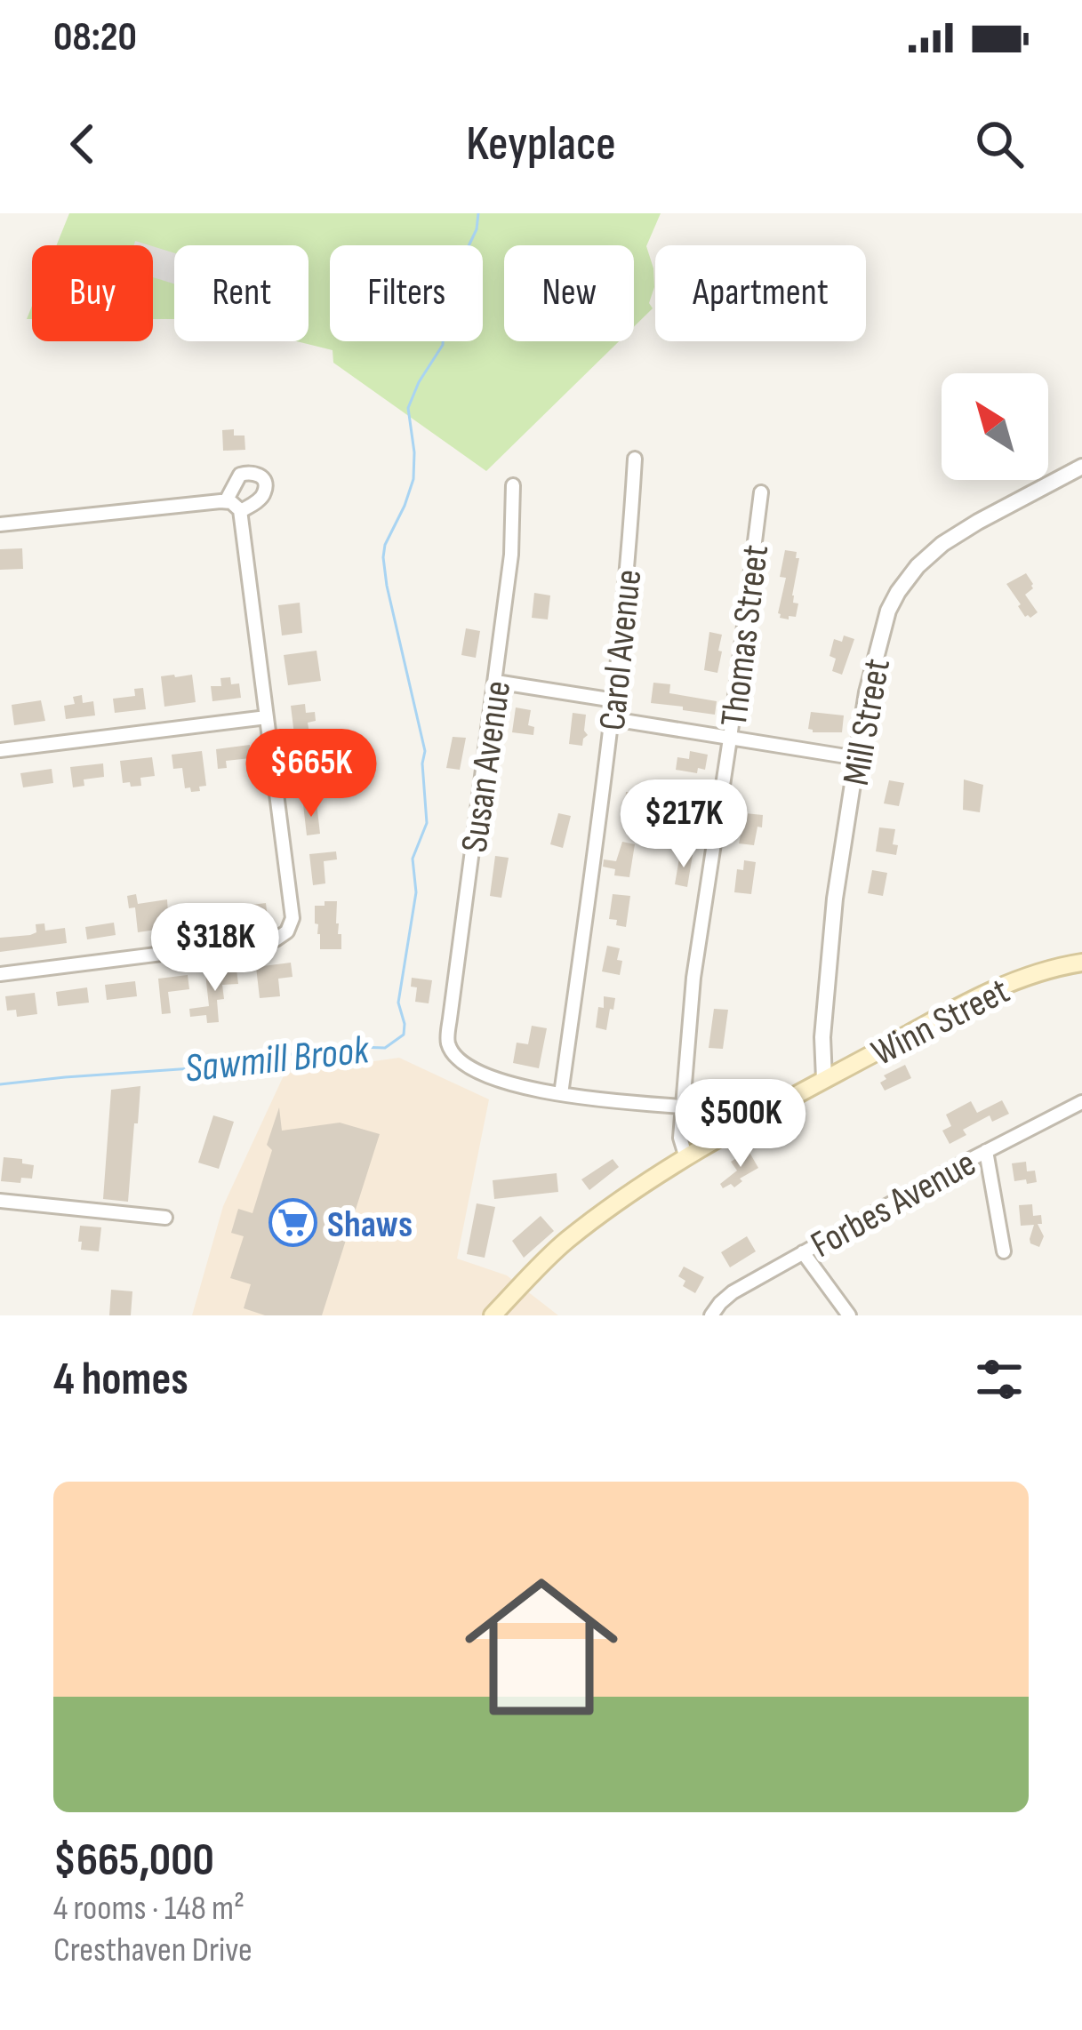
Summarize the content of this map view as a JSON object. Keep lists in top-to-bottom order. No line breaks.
{"streets":{"main road":["Winn Street"],"street":["Thomas Street","Carol Avenue","Mill Street","Susan Avenue","Forbes Avenue"]},"crossings":[["Thomas Street","Winn Street"],["Carol Avenue","Susan Avenue"],["Mill Street","Winn Street"]],"water":["Sawmill Brook"],"places":{"supermarket":["Shaws"]},"north":"top left","page":{"status":"08:20","header":"Keyplace","chip":["Buy","Rent","Filters","New","Apartment"],"price":["$665K","$217K","$318K","$500K"],"heading":"4 homes","list":[{"name":"$665,000","note":"4 rooms · 148 m² · Cresthaven Drive"}]}}
